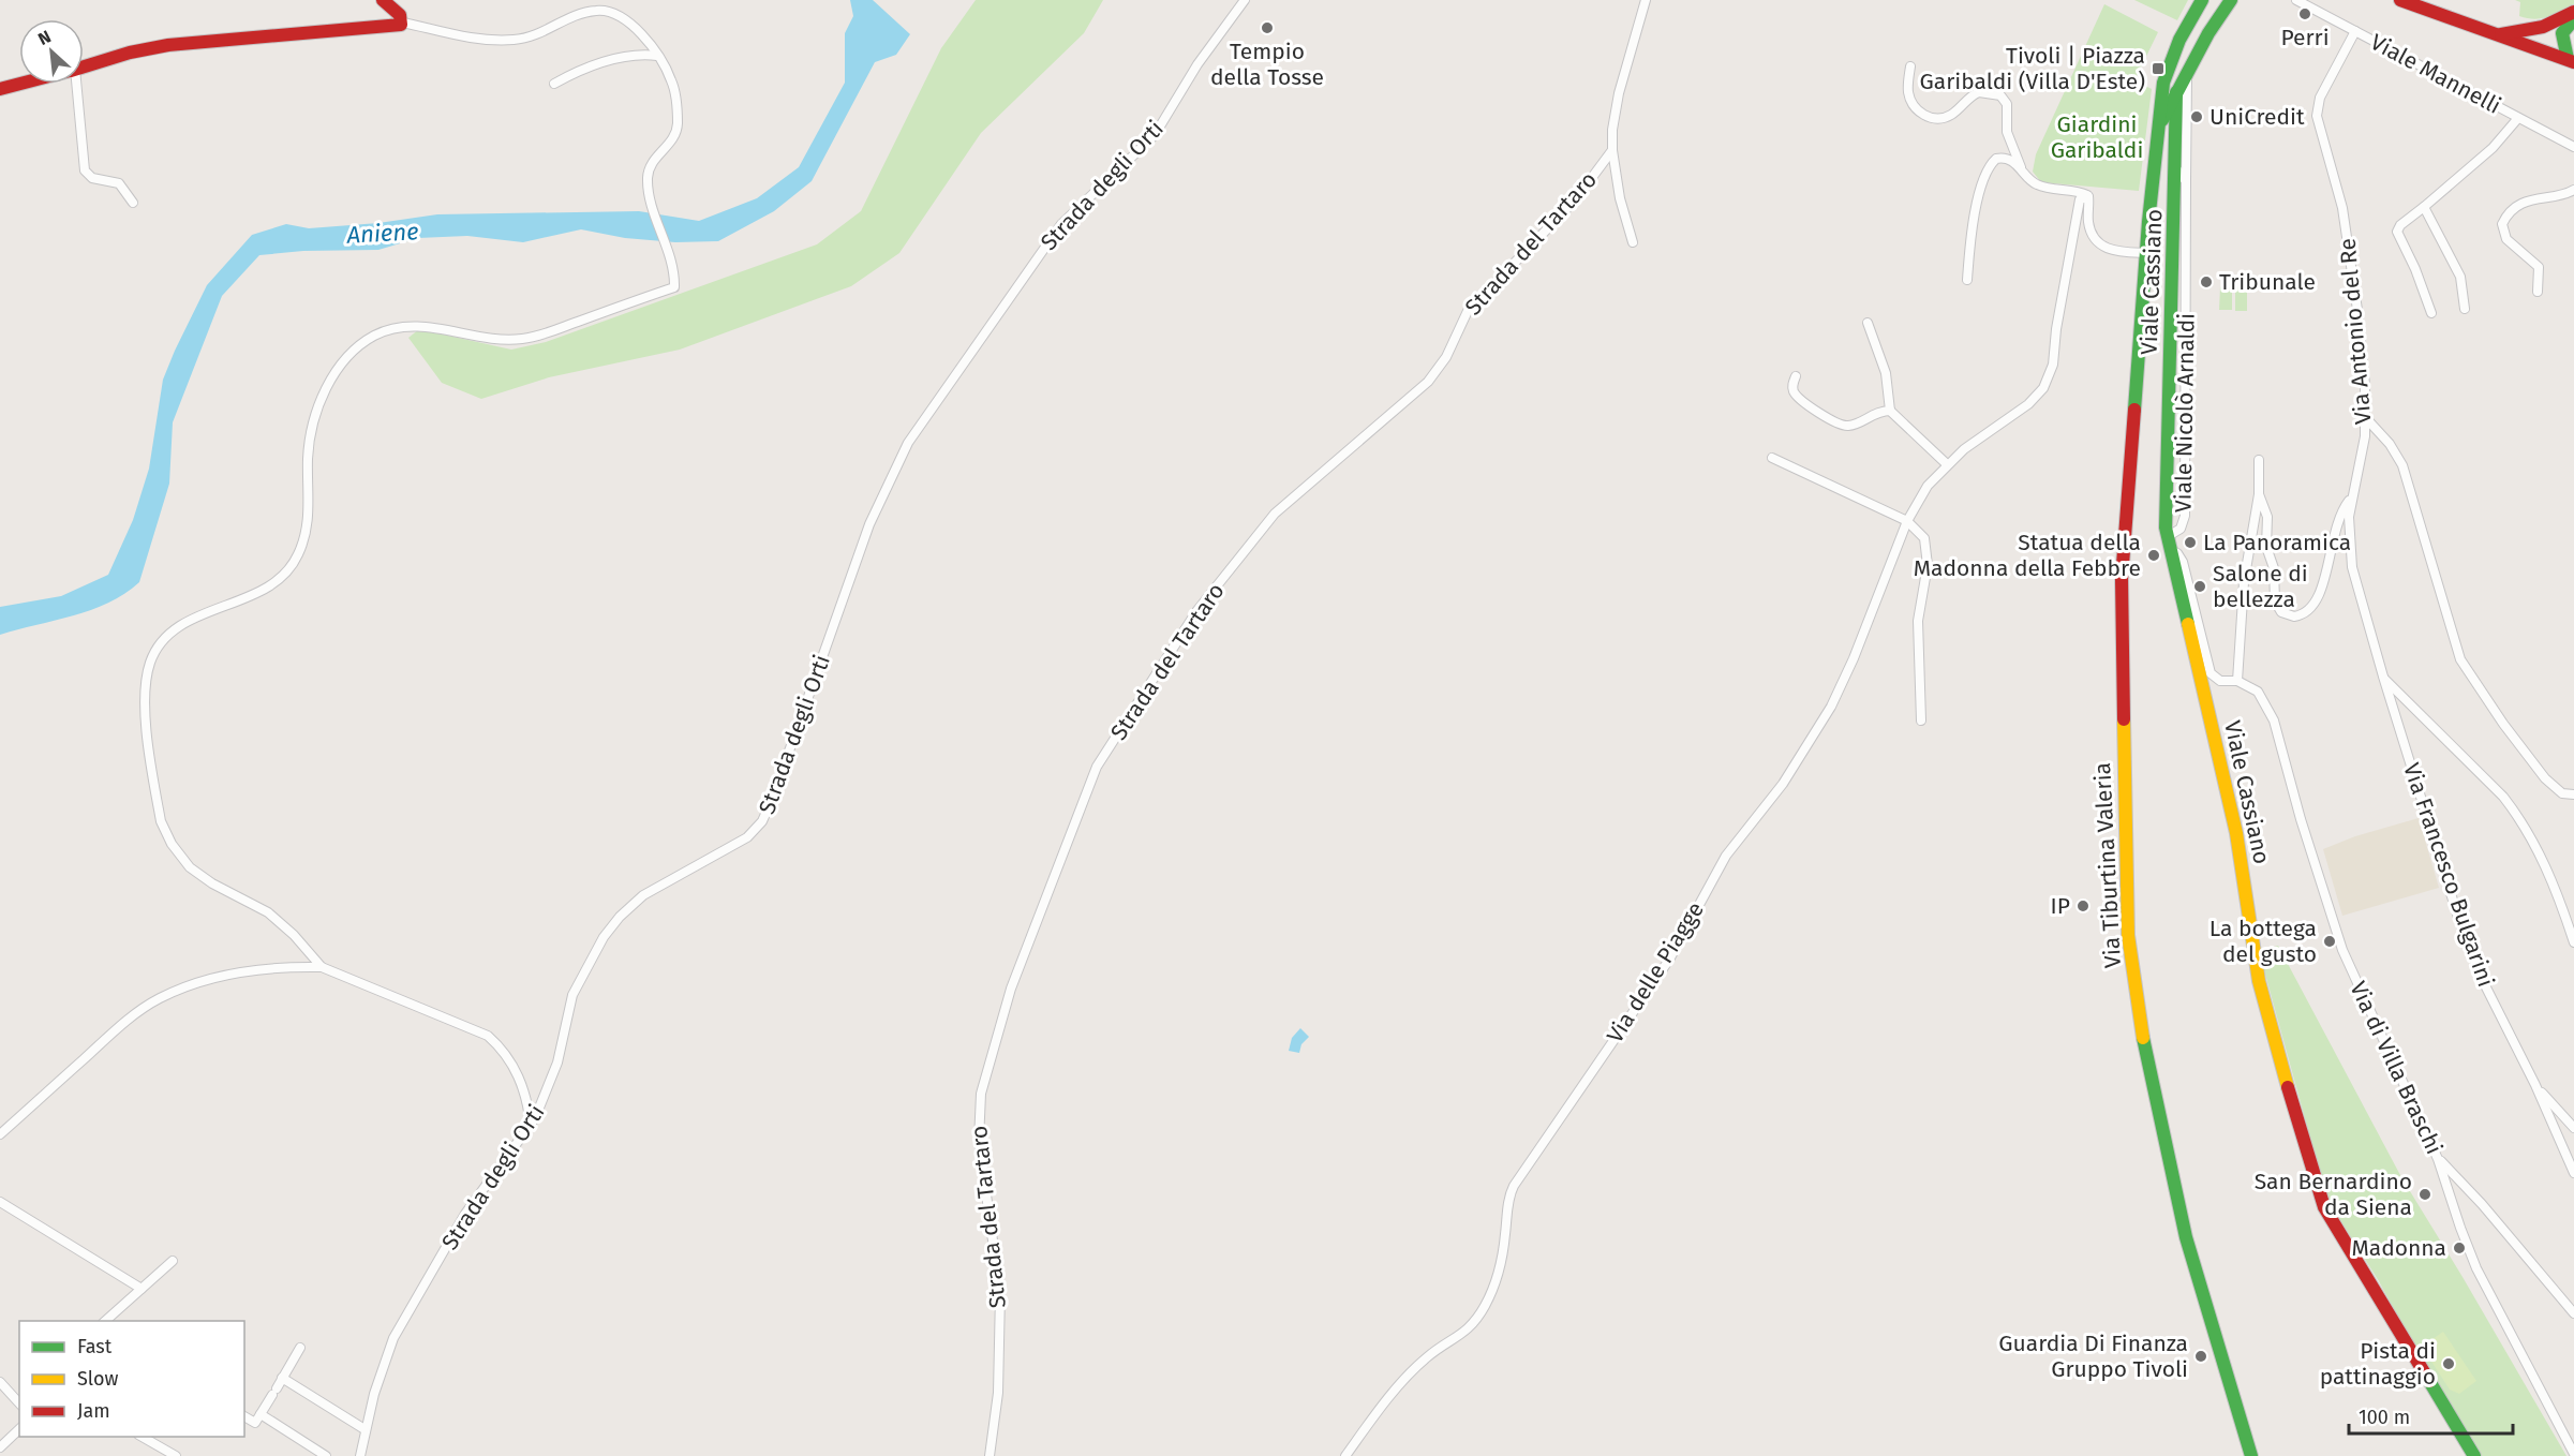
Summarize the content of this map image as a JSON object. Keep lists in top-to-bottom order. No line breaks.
{"streets":{"street":["Viale Mannelli","Strada degli Orti","Strada del Tartaro","Viale Cassiano","Via Antonio del Re","Viale Nicolò Arnaldi","Via Tiburtina Valeria","Via Francesco Bulgarini","Via delle Piagge","Via di Villa Braschi"]},"crossings":[["Viale Mannelli","Via Antonio del Re"],["Viale Cassiano","Viale Nicolò Arnaldi"],["Viale Cassiano","Via Tiburtina Valeria"],["Viale Cassiano","Via di Villa Braschi"],["Via Antonio del Re","Via Francesco Bulgarini"],["Viale Nicolò Arnaldi","Via di Villa Braschi"]],"water":["Aniene"],"parks":["Giardini Garibaldi"],"places":{"other":["Perri","Tempio della Tosse","UniCredit","Tribunale","La Panoramica","Statua della Madonna della Febbre","Salone di bellezza","IP","La bottega del gusto","San Bernardino da Siena","Madonna","Guardia Di Finanza Gruppo Tivoli","Pista di pattinaggio"],"transit":["Tivoli | Piazza Garibaldi (Villa D'Este)"]},"legend":["Fast","Slow","Jam"],"scale_bar":"100 m","north":"top left"}
